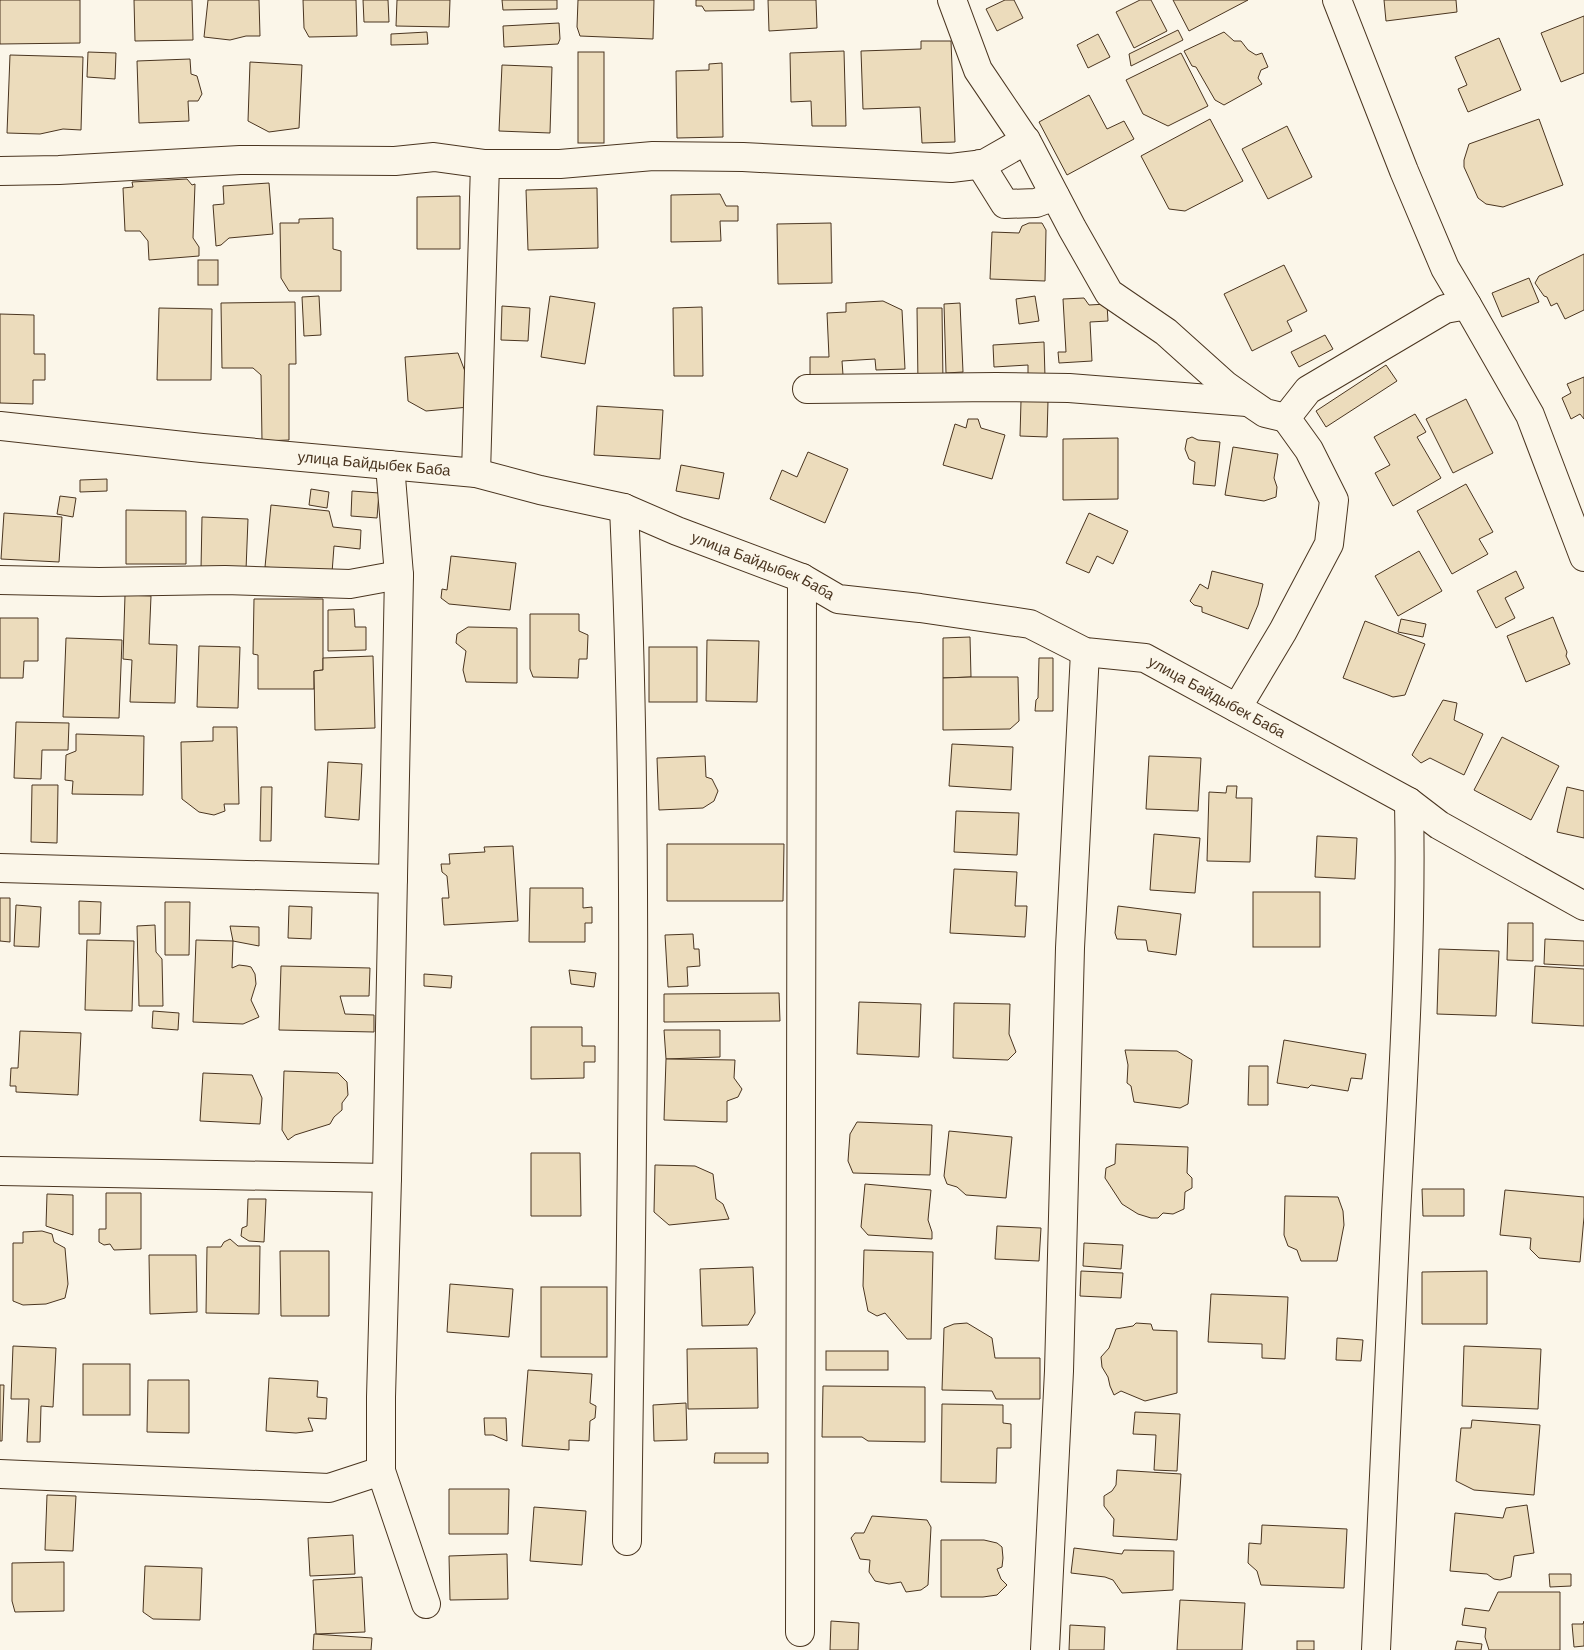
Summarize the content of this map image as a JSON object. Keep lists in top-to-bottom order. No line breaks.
{"streets":{"street":["улица Байдыбек Баба"]}}
